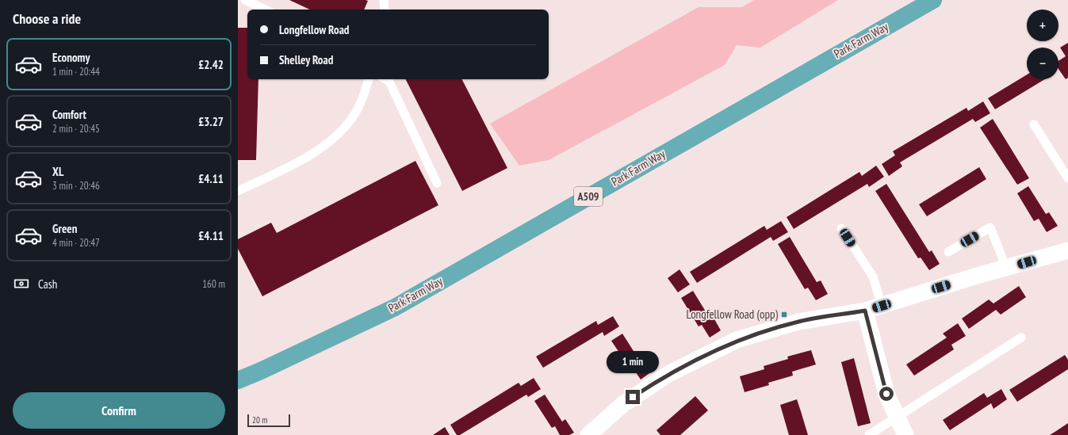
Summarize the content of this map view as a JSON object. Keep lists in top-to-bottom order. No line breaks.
{"streets":{"highway":["Park Farm Way","A509"]},"places":{"transit":["Longfellow Road (opp)"]},"scale_bar":"20 m","page":{"heading":"Choose a ride","map_buttons":["+","−"],"banner":["Longfellow Road","Shelley Road"],"list":[{"name":"Economy","note":"1 min · 20:44","value":"£2.42"},{"name":"Comfort","note":"2 min · 20:45","value":"£3.27"},{"name":"XL","note":"3 min · 20:46","value":"£4.11"},{"name":"Green","note":"4 min · 20:47","value":"£4.11"}],"pay":["Cash","160 m"],"bubble":"1 min","buttons":"Confirm","scale":"20 m"}}
